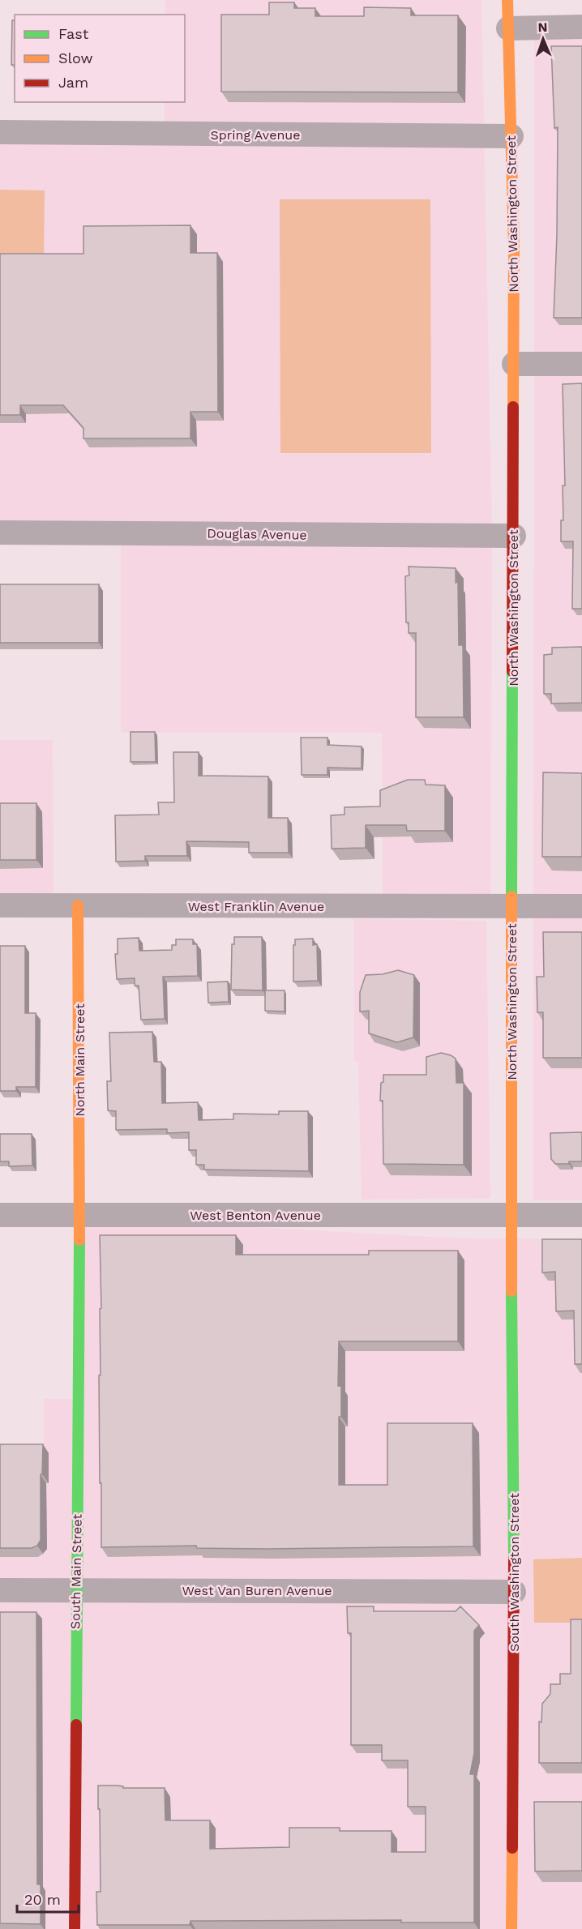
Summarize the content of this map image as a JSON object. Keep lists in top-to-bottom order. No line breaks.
{"streets":{"main road":["North Washington Street","North Main Street","South Main Street","South Washington Street"],"street":["Spring Avenue","Douglas Avenue","West Franklin Avenue","West Benton Avenue","West Van Buren Avenue"]},"crossings":[["Spring Avenue","North Washington Street"],["North Washington Street","Douglas Avenue"],["North Washington Street","West Franklin Avenue"],["North Washington Street","West Benton Avenue"],["North Washington Street","South Washington Street"],["West Franklin Avenue","North Main Street"],["North Main Street","West Benton Avenue"],["North Main Street","South Main Street"],["West Benton Avenue","South Main Street"],["West Benton Avenue","South Washington Street"],["South Main Street","West Van Buren Avenue"],["South Washington Street","West Van Buren Avenue"]],"legend":["Fast","Slow","Jam"],"scale_bar":"20 m","north":"top"}
